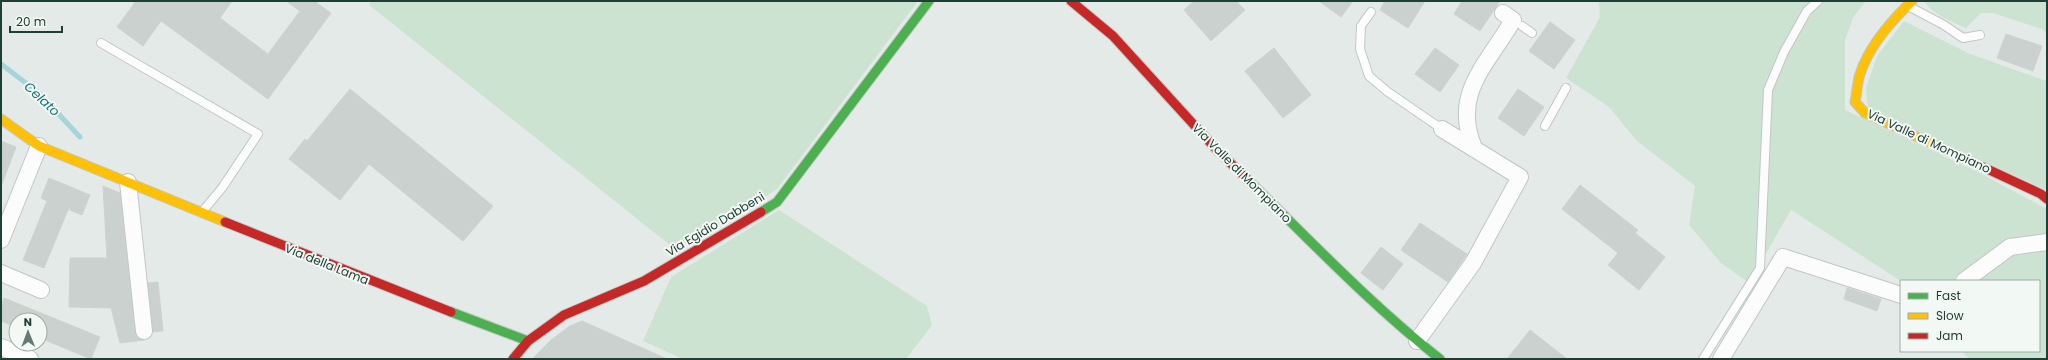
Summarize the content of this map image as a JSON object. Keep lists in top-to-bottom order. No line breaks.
{"streets":{"street":["Via Valle di Mompiano","Via Egidio Dabbeni","Via della Lama"]},"crossings":[["Via Egidio Dabbeni","Via della Lama"]],"water":["Celato"],"legend":["Fast","Slow","Jam"],"scale_bar":"20 m","north":"top"}
